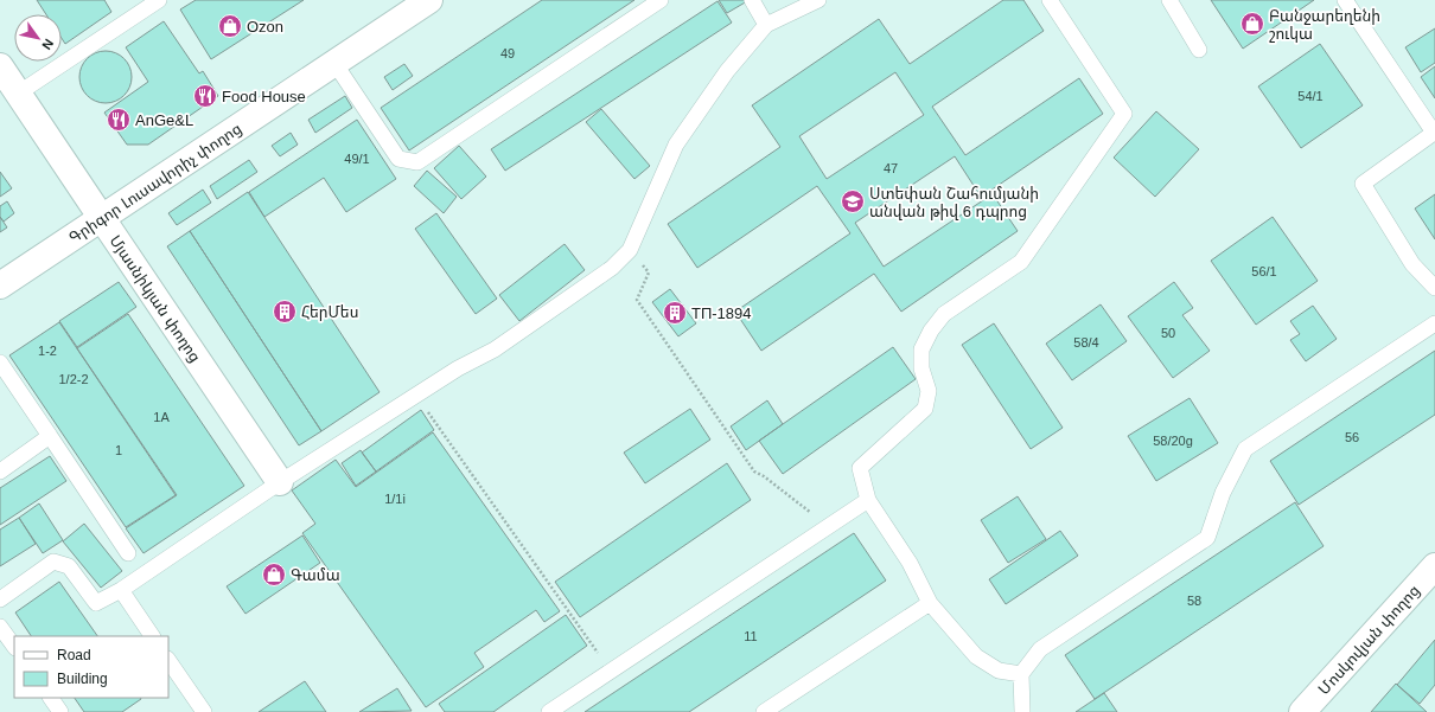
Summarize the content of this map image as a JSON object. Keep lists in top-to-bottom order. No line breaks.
{"streets":{"street":["Գրիգոր Լուսավորիչ փողոց","Մյասնիկյան փողոց","Մոսկովյան փողոց"]},"crossings":[["Գրիգոր Լուսավորիչ փողոց","Մյասնիկյան փողոց"]],"places":{"shop":["Բանջարեղենի շուկա","Ozon","Գամա"],"restaurant":["Food House","AnGe&L"],"school or university":["Ստեփան Շահումյանի անվան թիվ 6 դպրոց"],"building":["ՀերՄես","ТП-1894"]},"house_numbers":["49","54/1","49/1","47","56/1","50","58/4","1-2","1/2-2","1A","56","58/20g","1","1/1i","58","11"],"legend":["Road","Building"],"north":"bottom right"}
